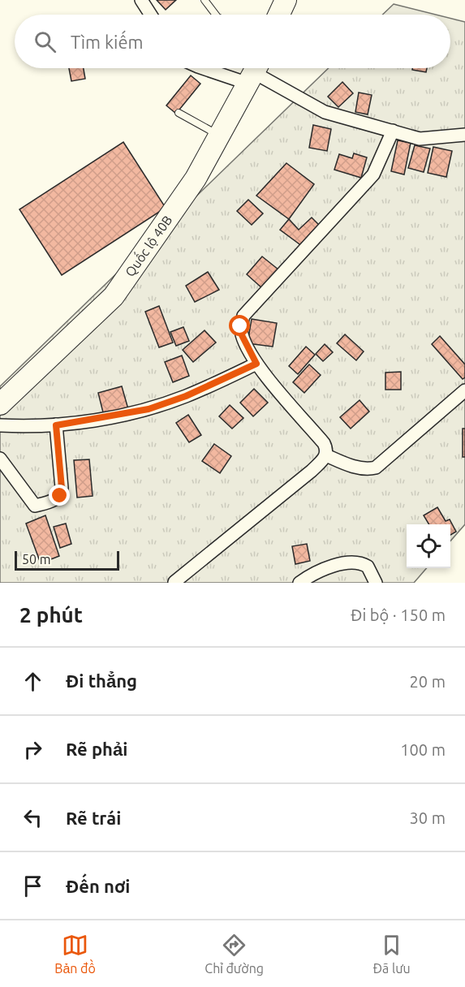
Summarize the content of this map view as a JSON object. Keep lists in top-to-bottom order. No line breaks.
{"streets":{"highway":["Quốc lộ 40B"]},"scale_bar":"50 m","page":{"search":"Tìm kiếm","scale":"50 m","heading":["2 phút","Đi bộ · 150 m"],"list":[["Đi thẳng","20 m"],["Rẽ phải","100 m"],["Rẽ trái","30 m"],"Đến nơi"],"nav":["Bản đồ","Chỉ đường","Đã lưu"]}}
